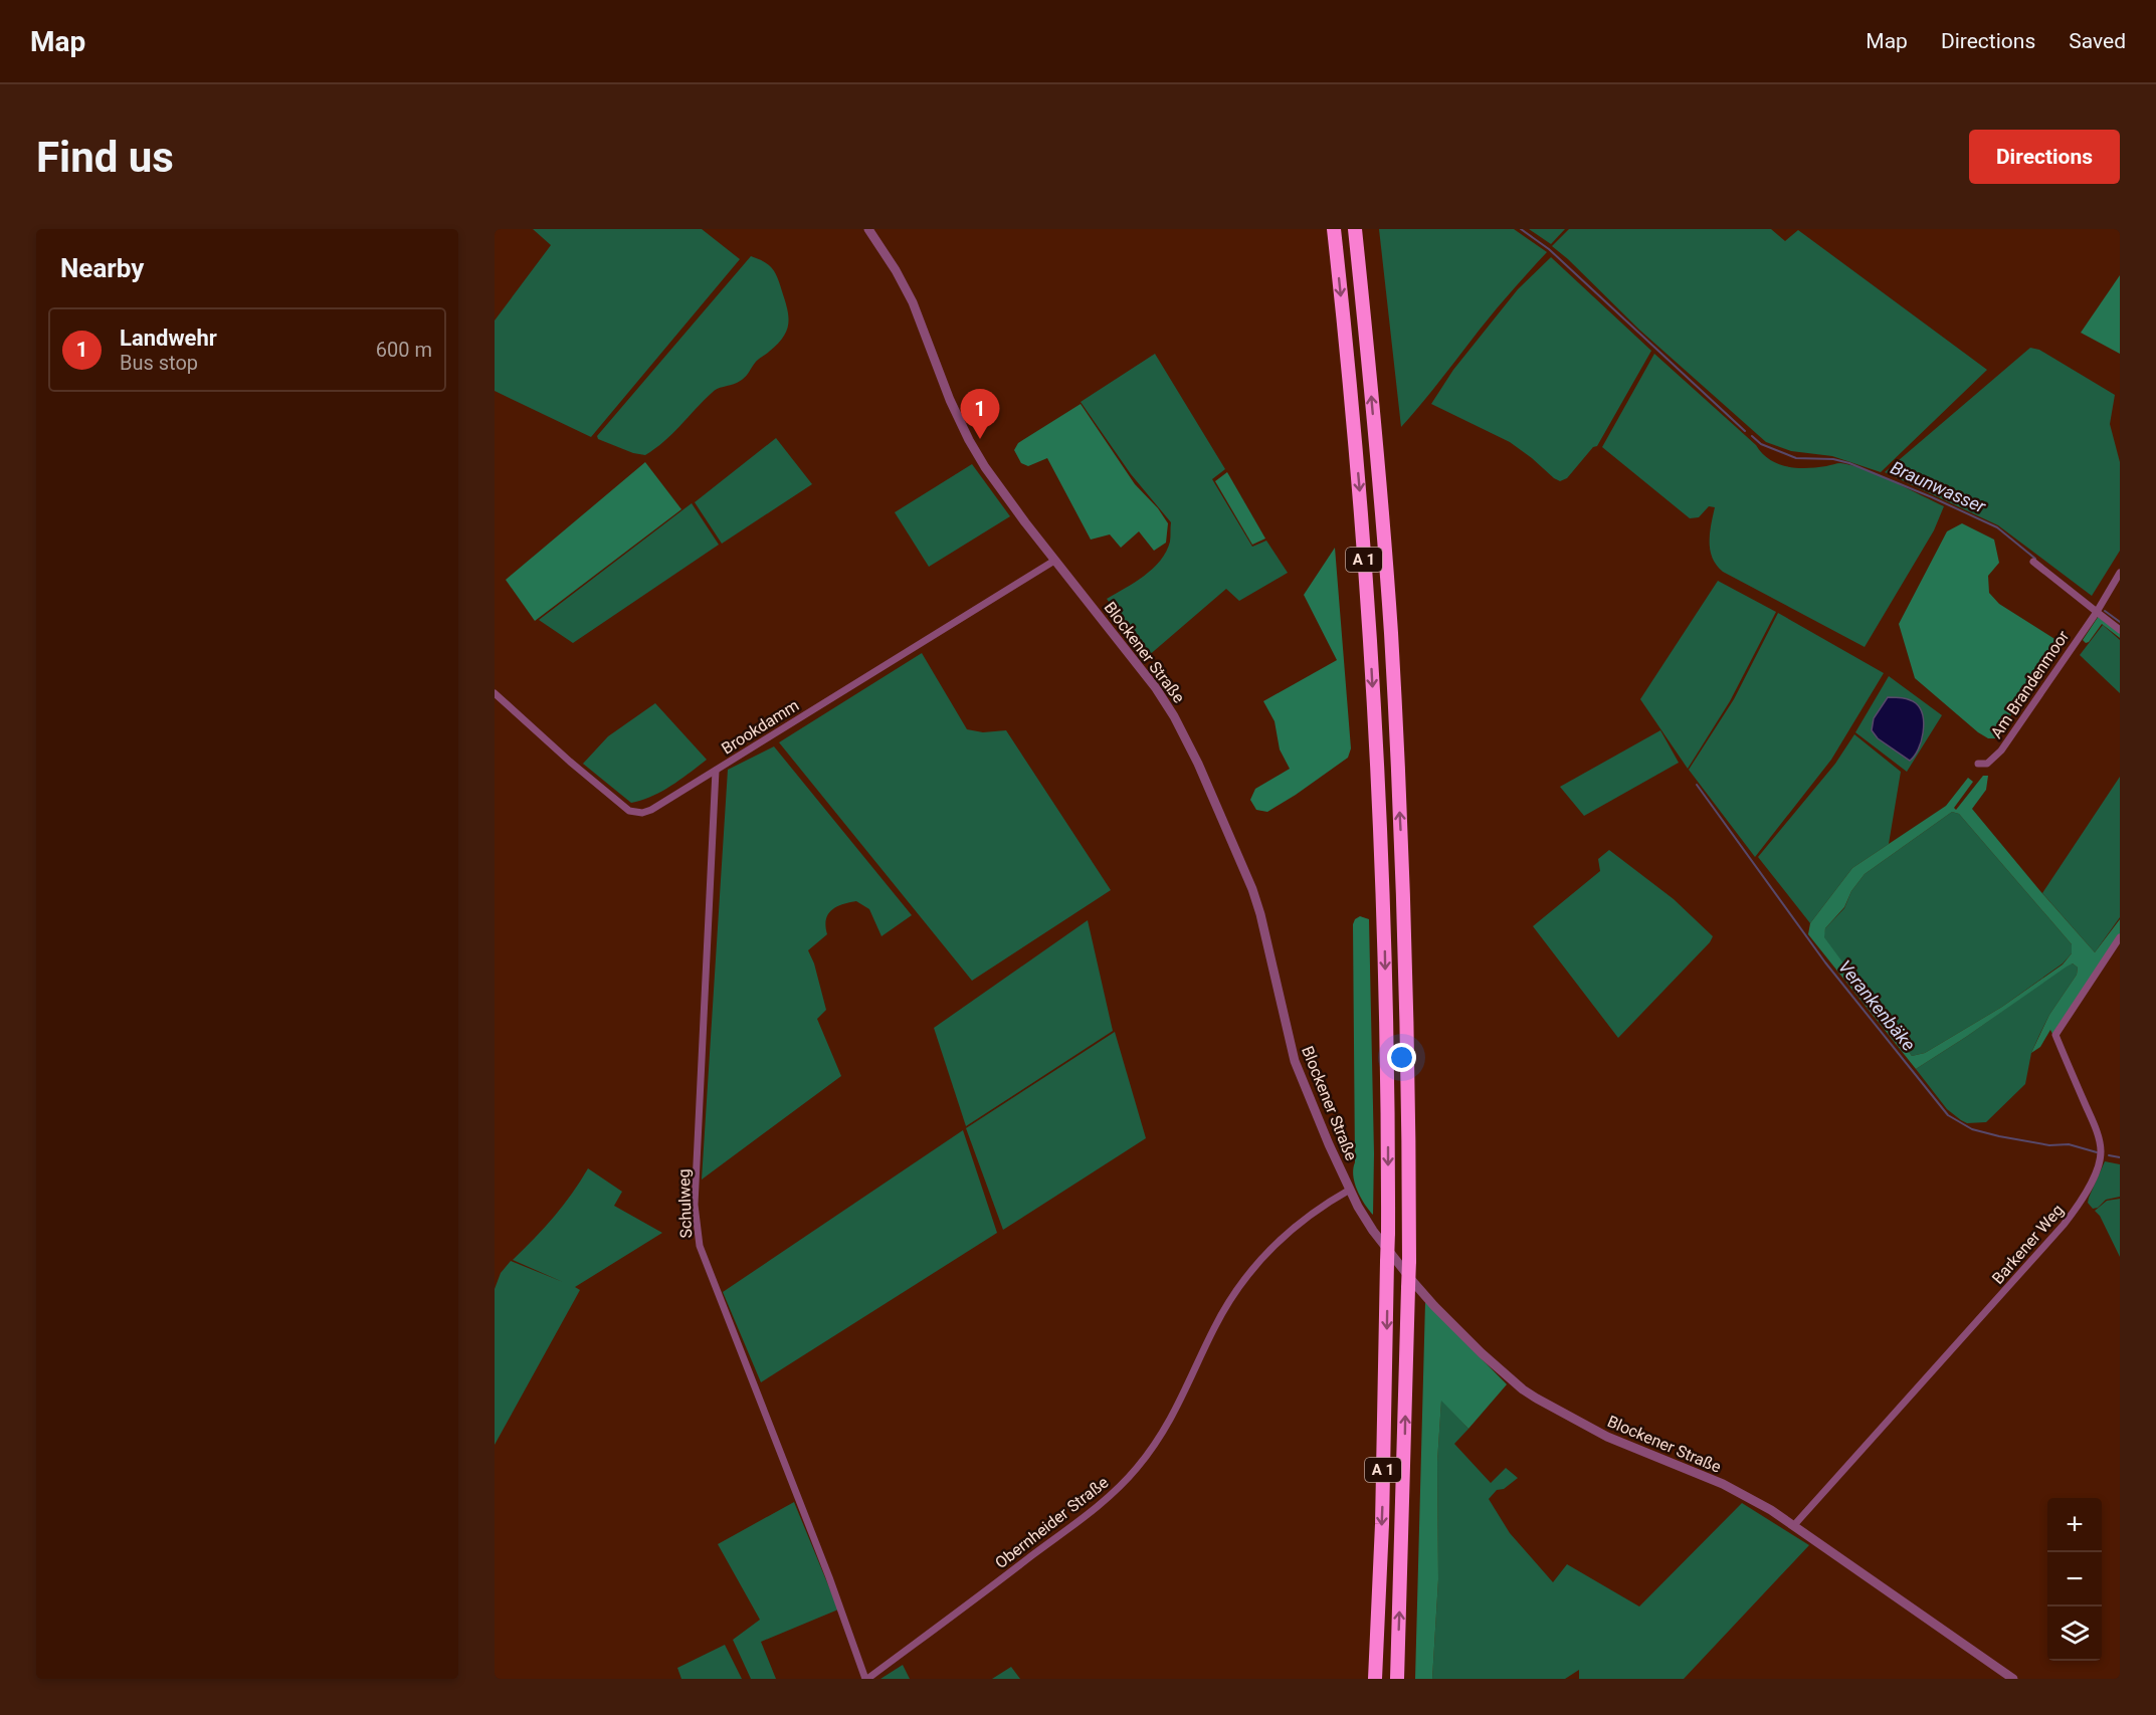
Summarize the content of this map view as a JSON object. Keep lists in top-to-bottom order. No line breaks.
{"streets":{"highway":["A 1"],"street":["Blockener Straße","Am Brandenmoor","Brookdamm","Schulweg","Barkener Weg","Obernheider Straße"]},"crossings":[["Blockener Straße","Brookdamm"],["Blockener Straße","Barkener Weg"],["Blockener Straße","Obernheider Straße"],["Brookdamm","Schulweg"],["Schulweg","Obernheider Straße"]],"water":["Braunwasser","Verankenbäke"],"page":{"header":"Map","nav":["Map","Directions","Saved"],"buttons":"Directions","title":"Find us","heading":"Nearby","list":[{"mark":"1","name":"Landwehr","note":"Bus stop","value":"600 m"}],"pins":"1","map_buttons":["+","−"]}}
